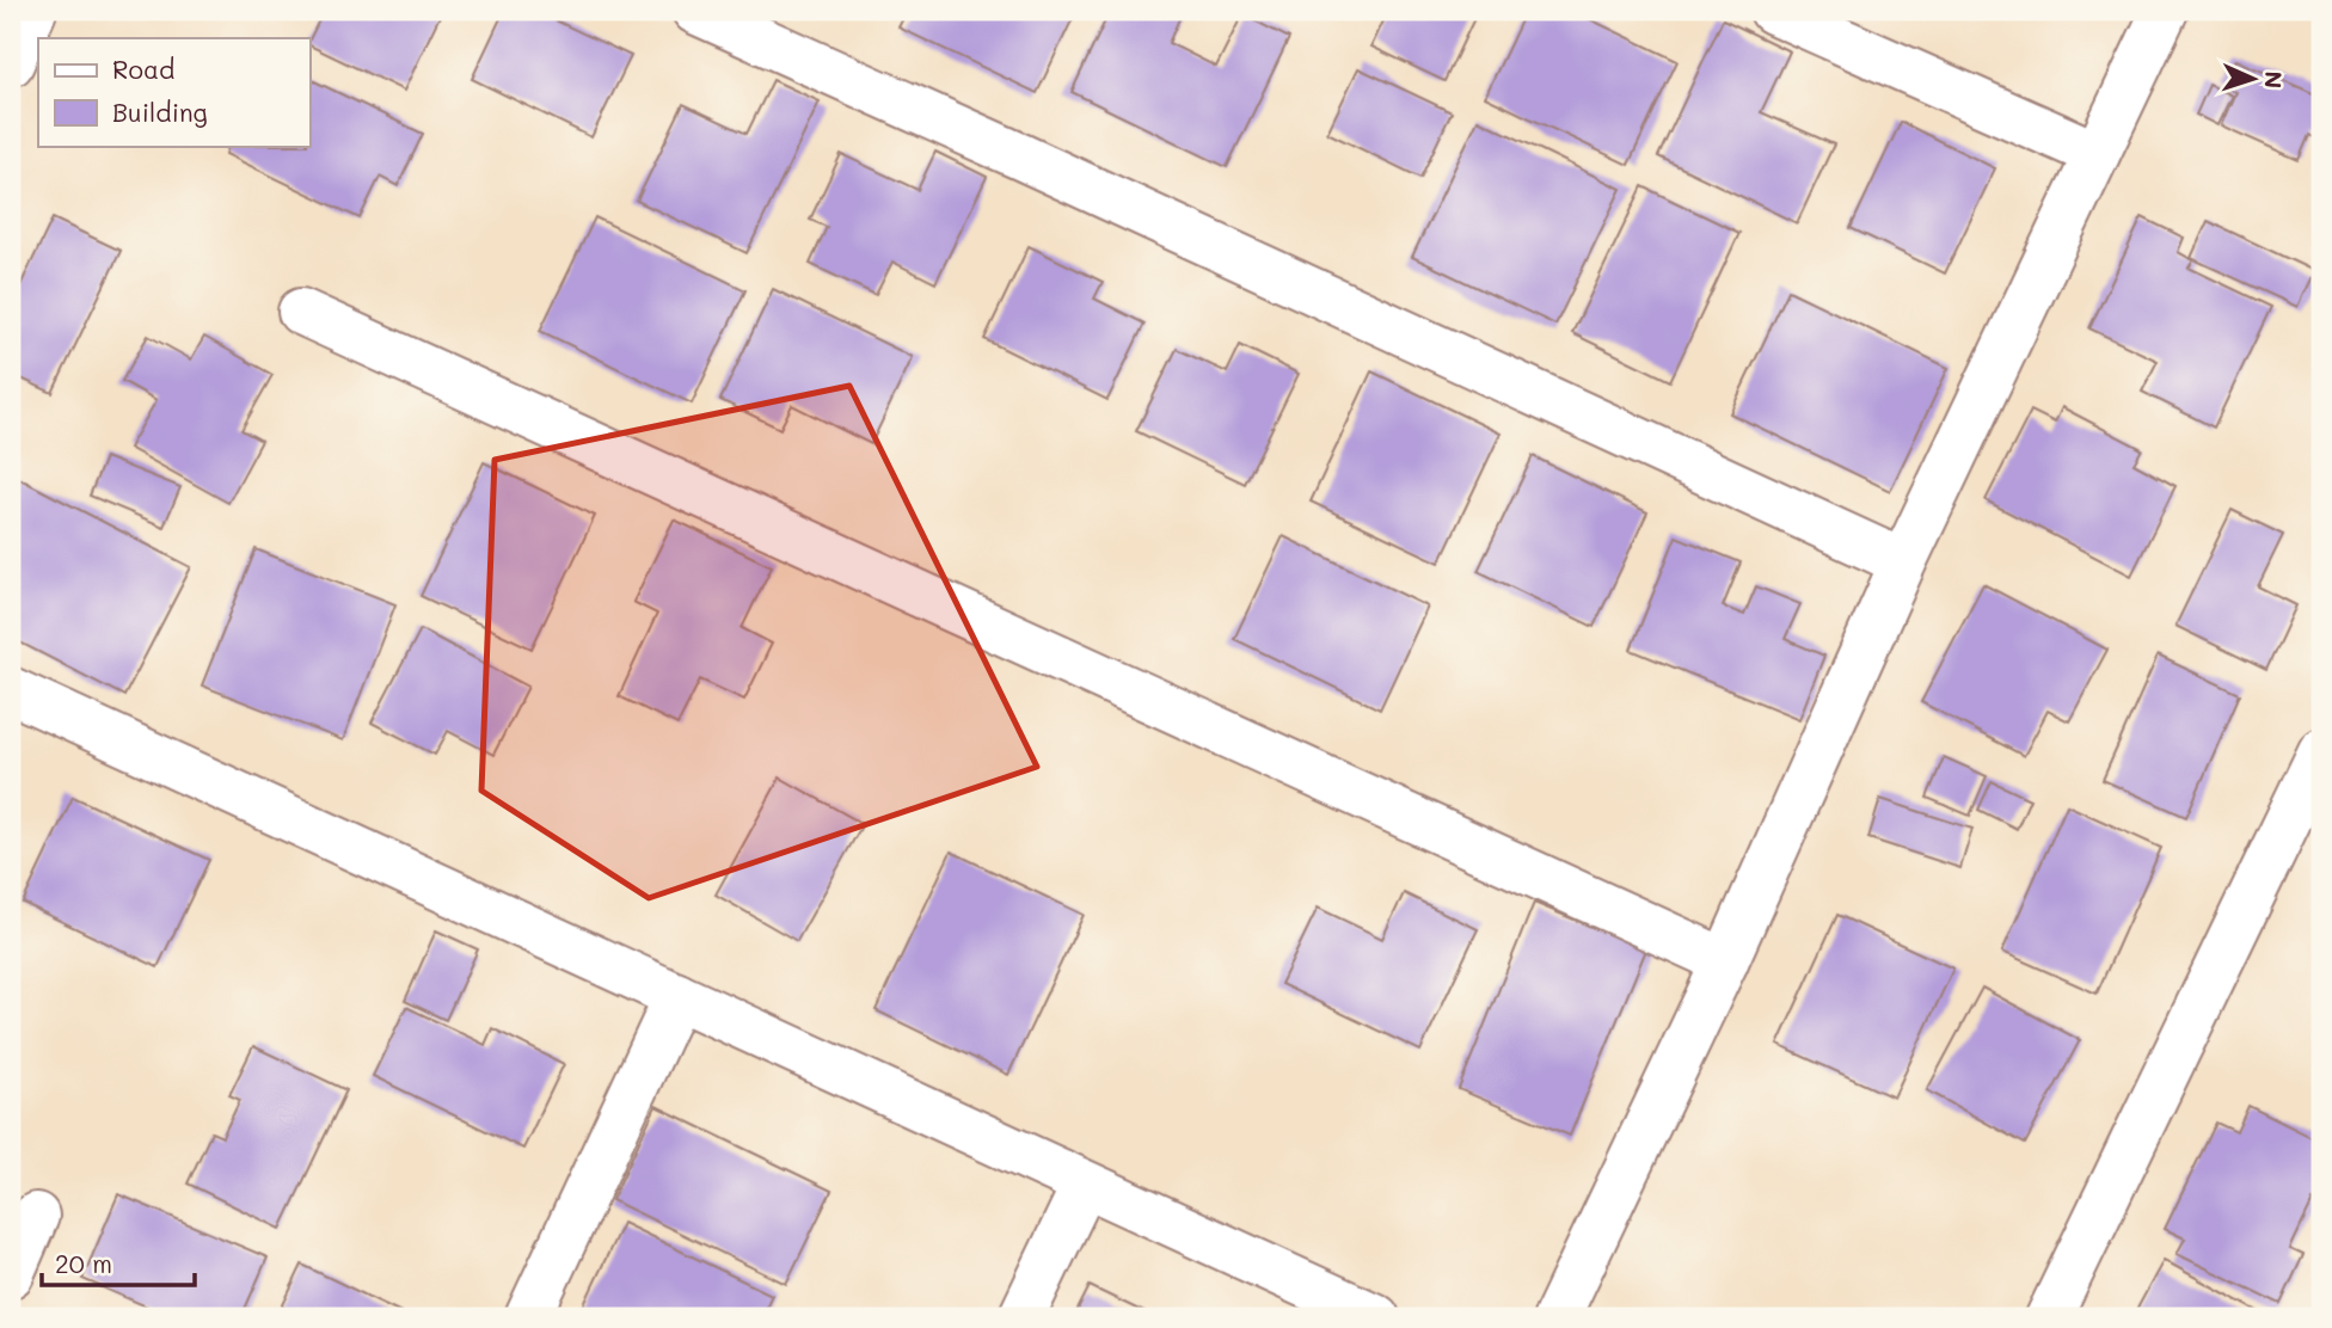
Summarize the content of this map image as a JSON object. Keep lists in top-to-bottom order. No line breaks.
{"legend":["Road","Building"],"scale_bar":"20 m","north":"right"}
